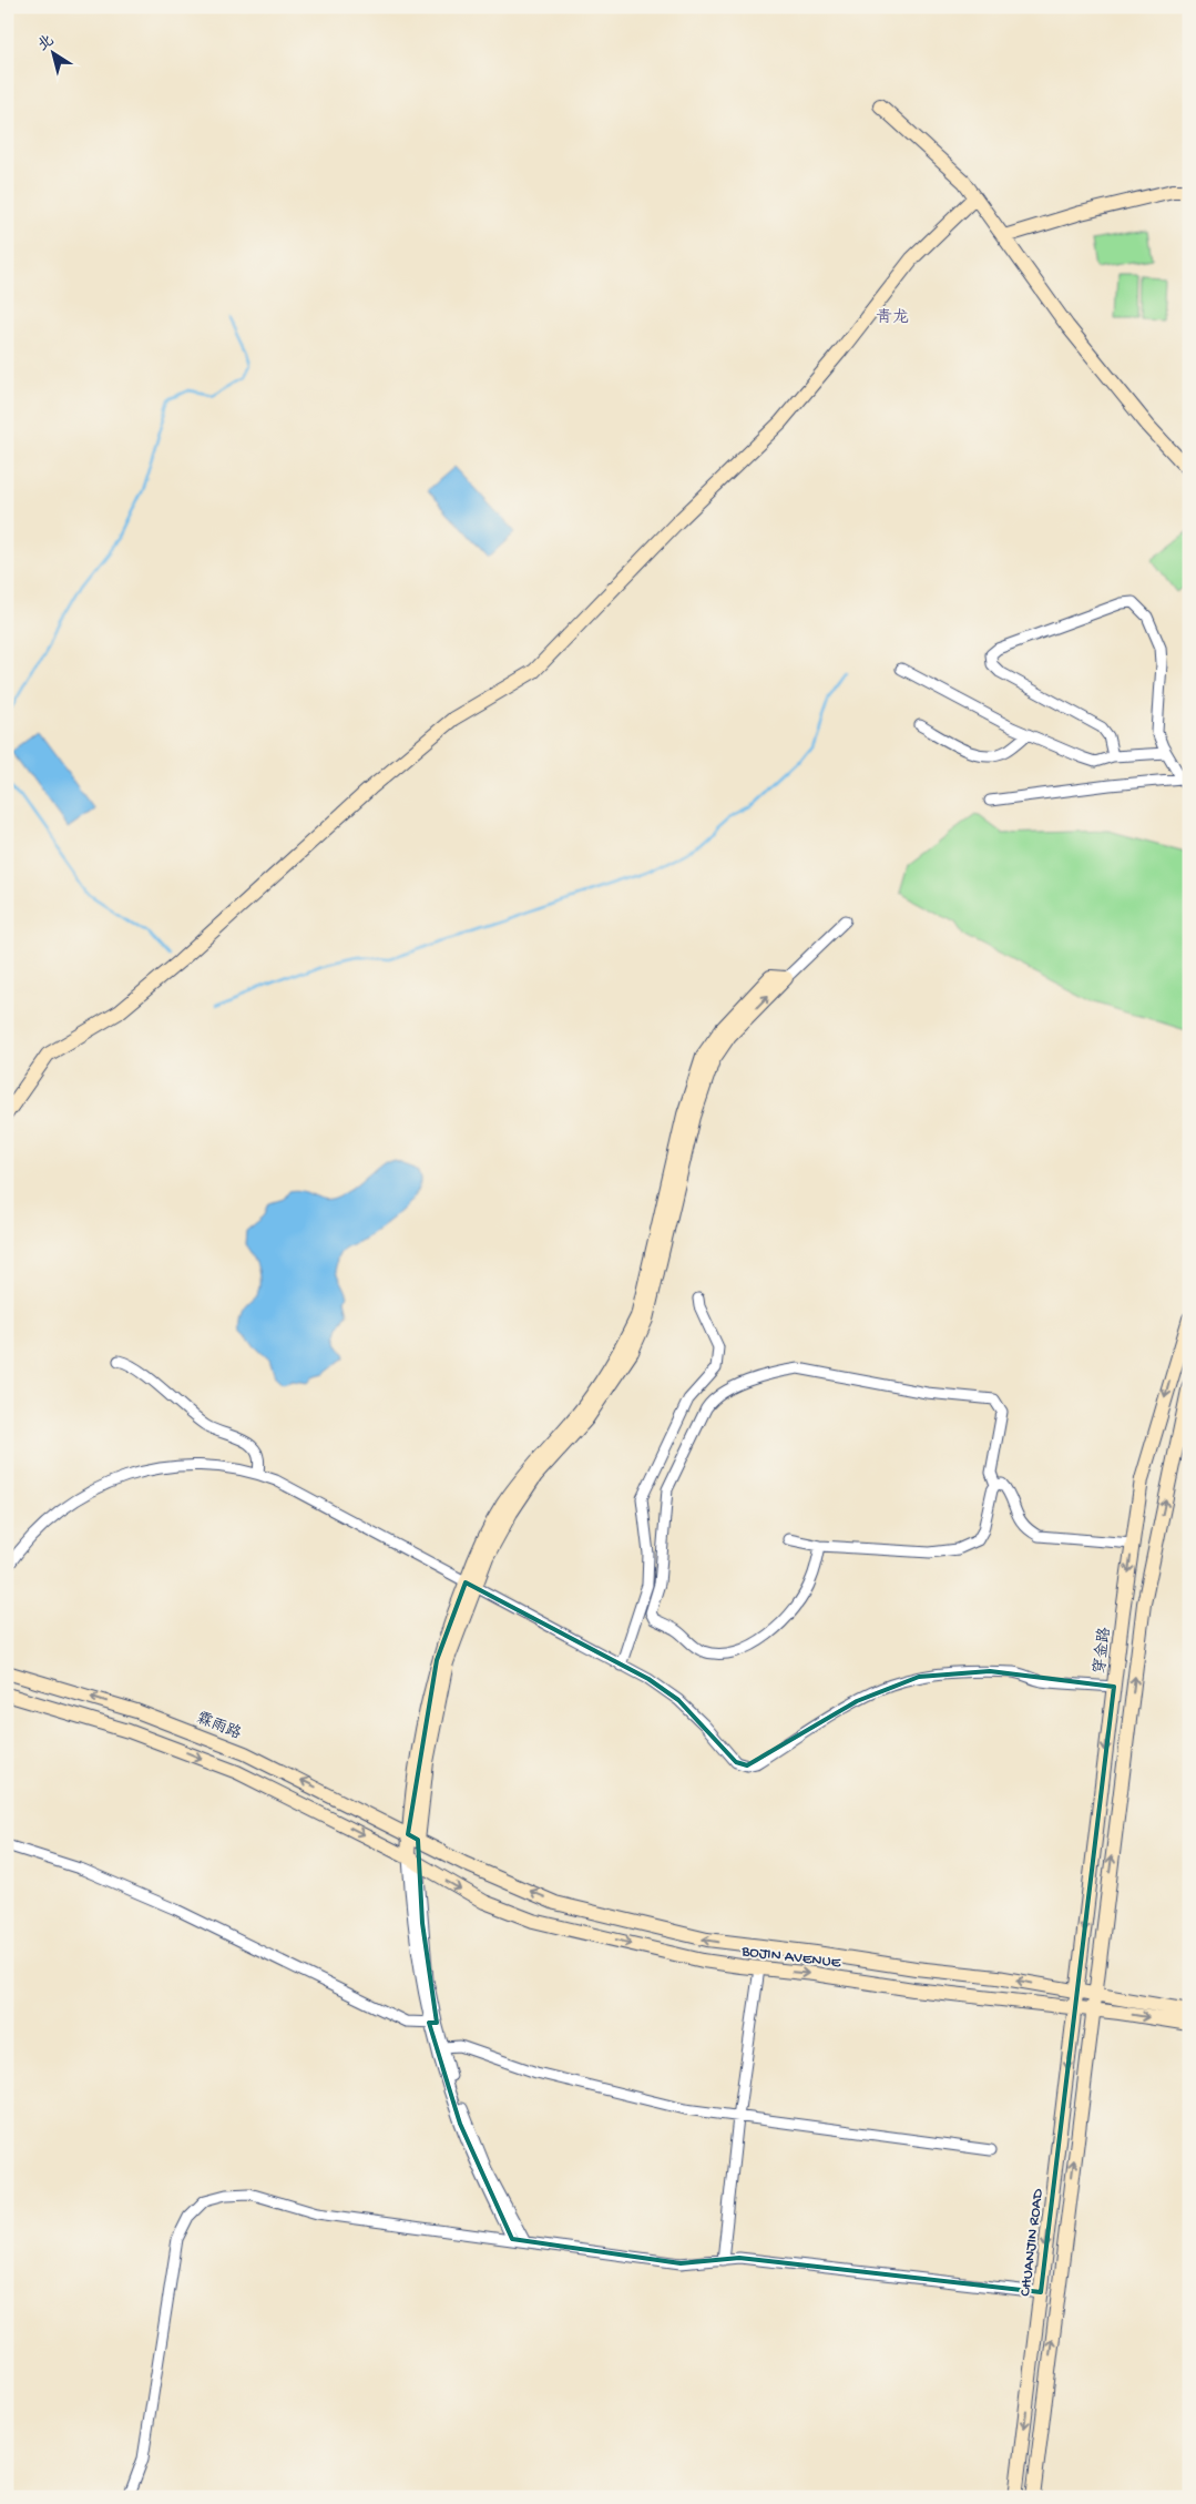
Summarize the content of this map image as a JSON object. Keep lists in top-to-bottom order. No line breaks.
{"streets":{"main road":["穿金路","霖雨路","BOJIN AVENUE","CHUANJIN ROAD"]},"crossings":[["穿金路","BOJIN AVENUE"],["穿金路","CHUANJIN ROAD"],["霖雨路","BOJIN AVENUE"],["BOJIN AVENUE","CHUANJIN ROAD"]],"districts":["青龙"],"north":"top left"}
